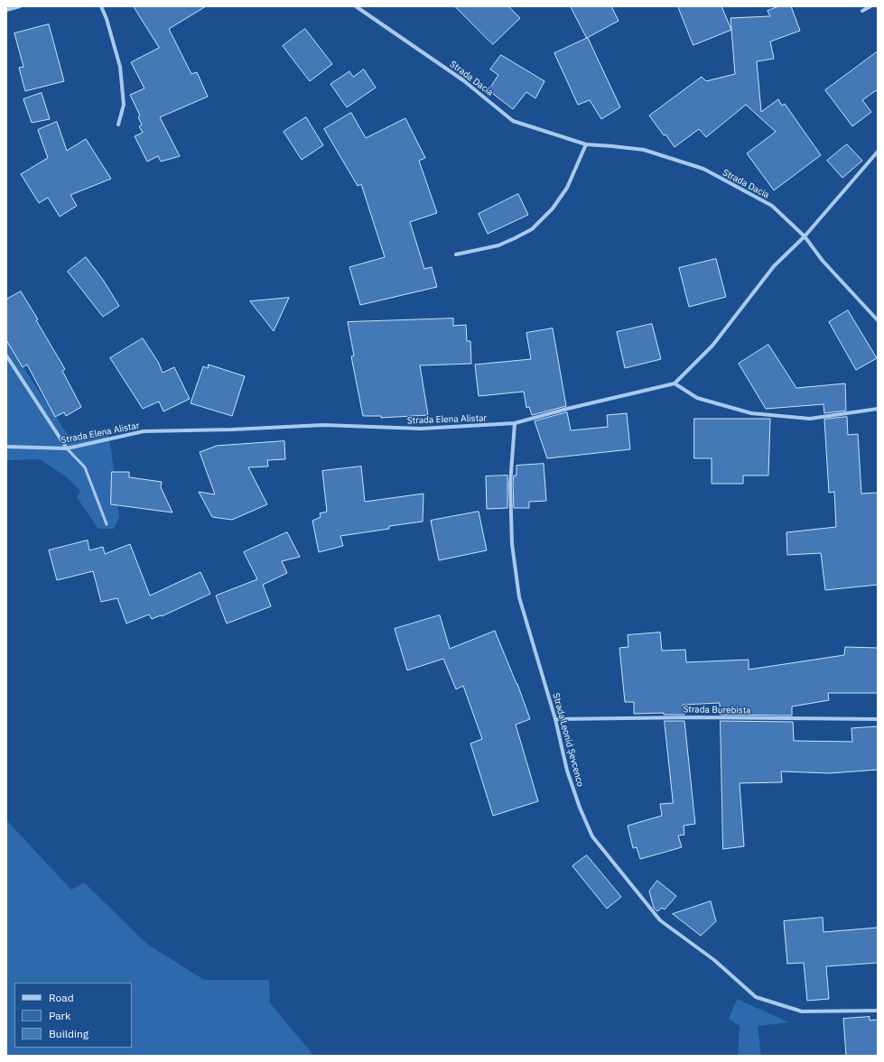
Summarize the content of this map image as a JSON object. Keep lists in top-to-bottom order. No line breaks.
{"streets":{"street":["Strada Dacia","Strada Elena Alistar","Strada Burebista","Strada Leonid Șevcenco"]},"crossings":[["Strada Elena Alistar","Strada Leonid Șevcenco"],["Strada Burebista","Strada Leonid Șevcenco"]],"legend":["Road","Park","Building"]}
